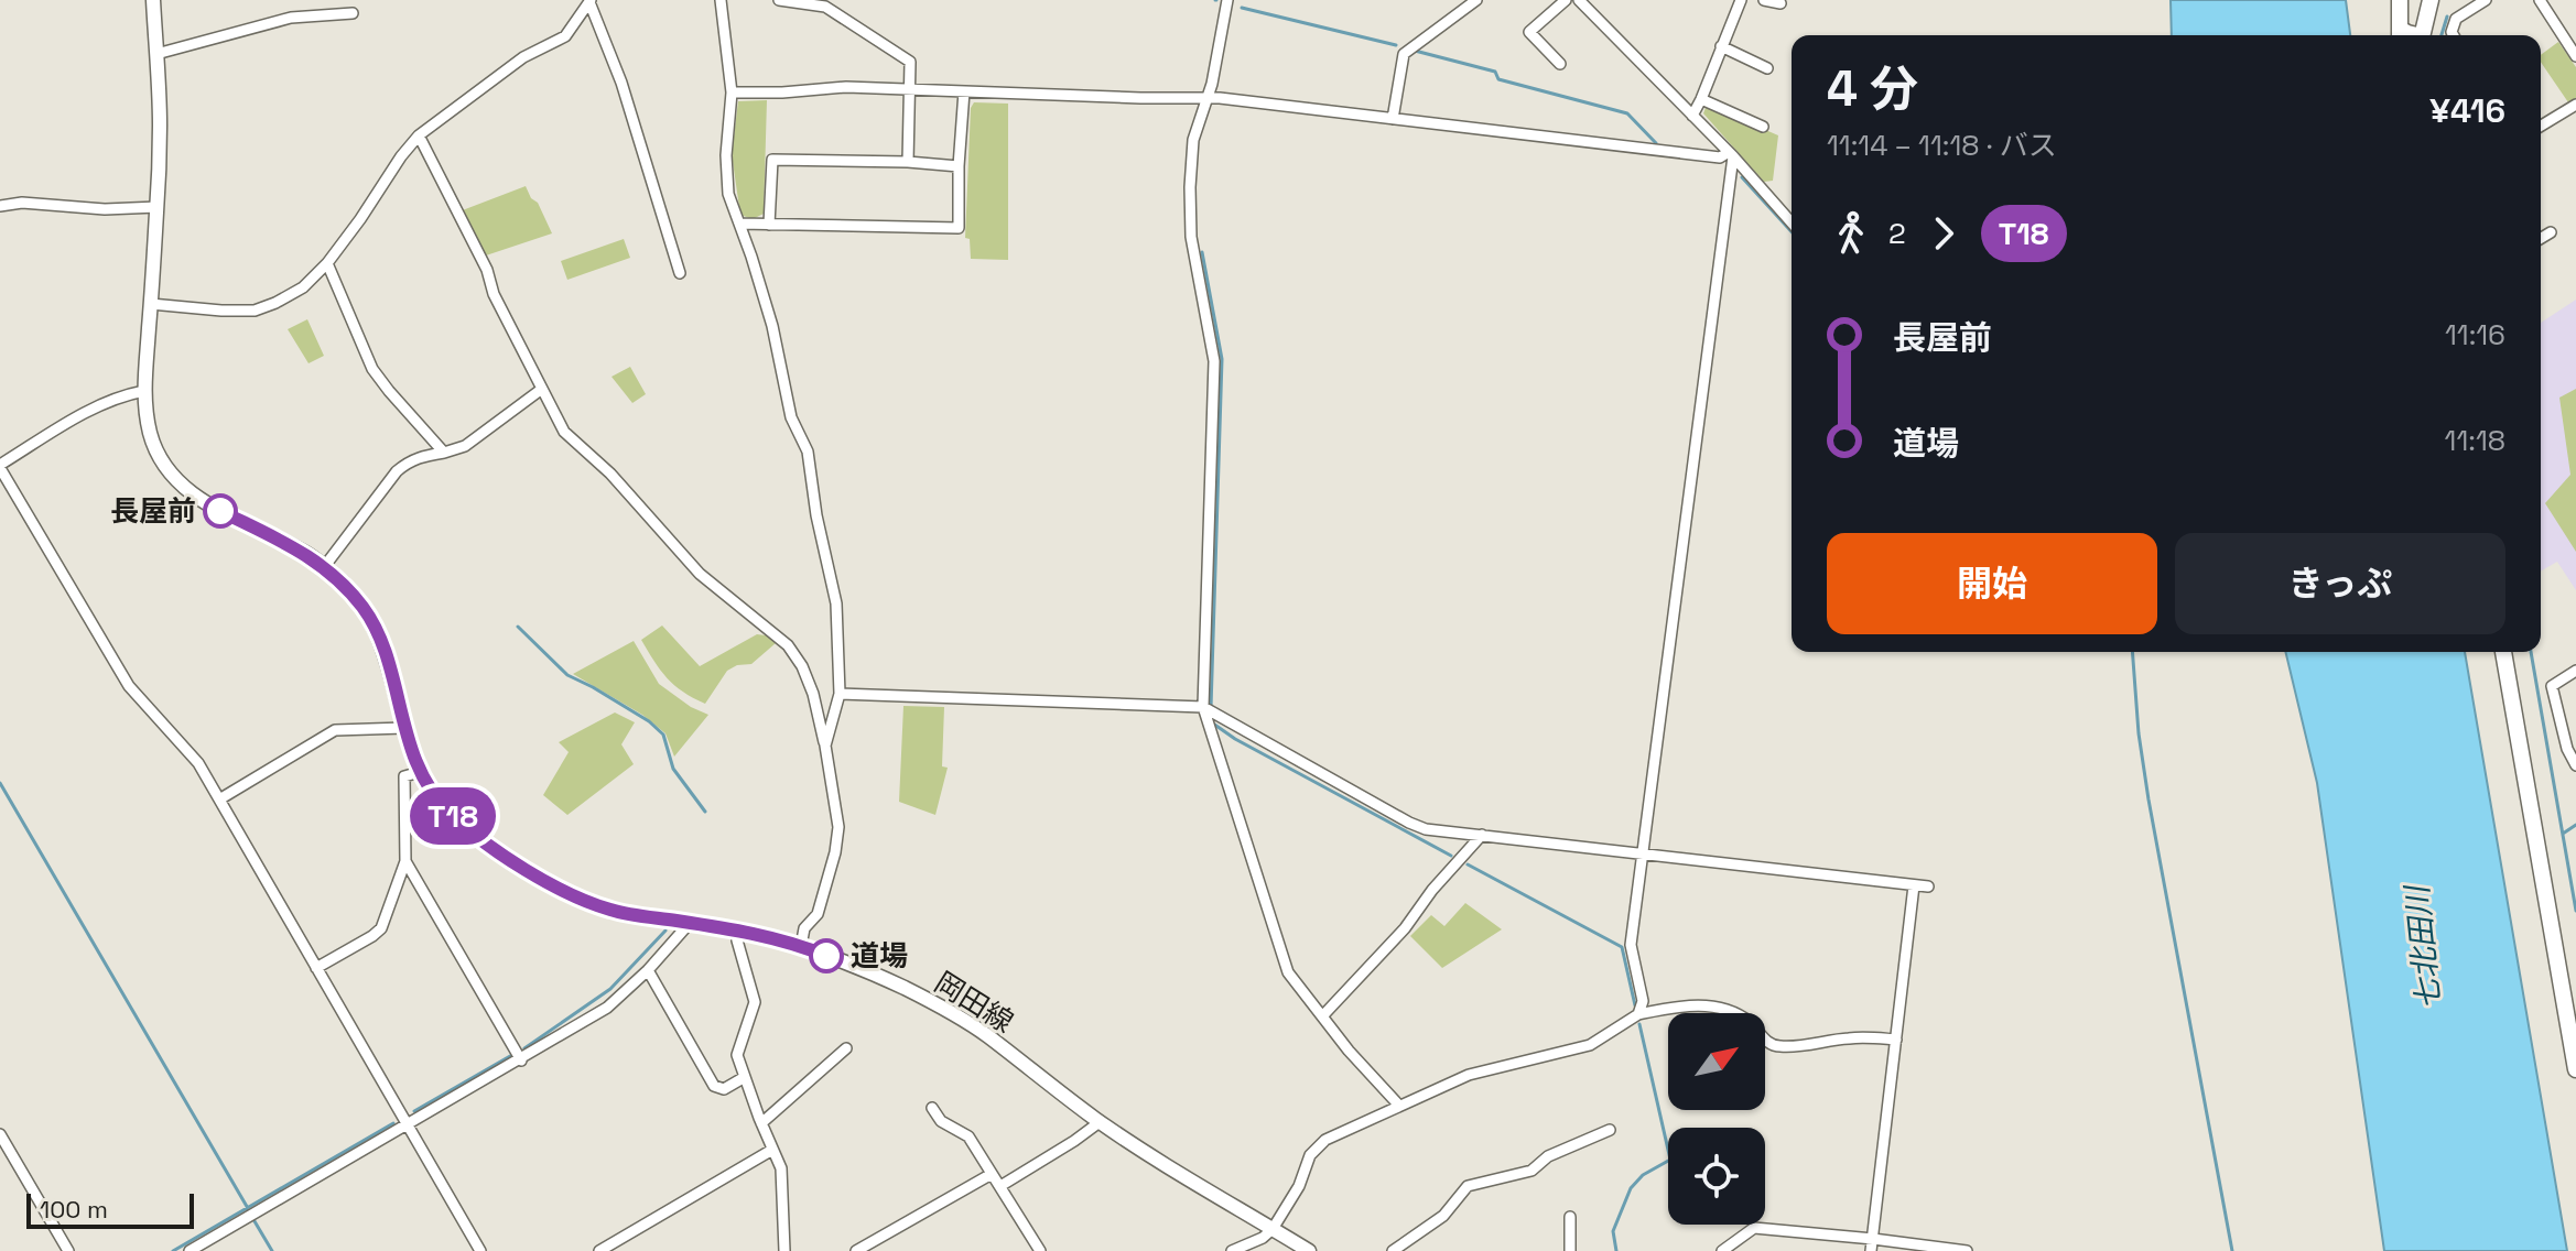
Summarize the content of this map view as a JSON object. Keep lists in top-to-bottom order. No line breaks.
{"streets":{"street":["岡田線"]},"water":["七北田川"],"places":["長屋前","道場"],"lines":["bus line T18"],"scale_bar":"100 m","north":"top right","page":{"on_map":"T18","heading":["4 分","11:14 – 11:18 · バス","¥416"],"legs":["2","T18"],"list":[{"name":"長屋前","value":"11:16"},{"name":"道場","value":"11:18"}],"buttons":["開始","きっぷ"],"scale":"100 m"}}
